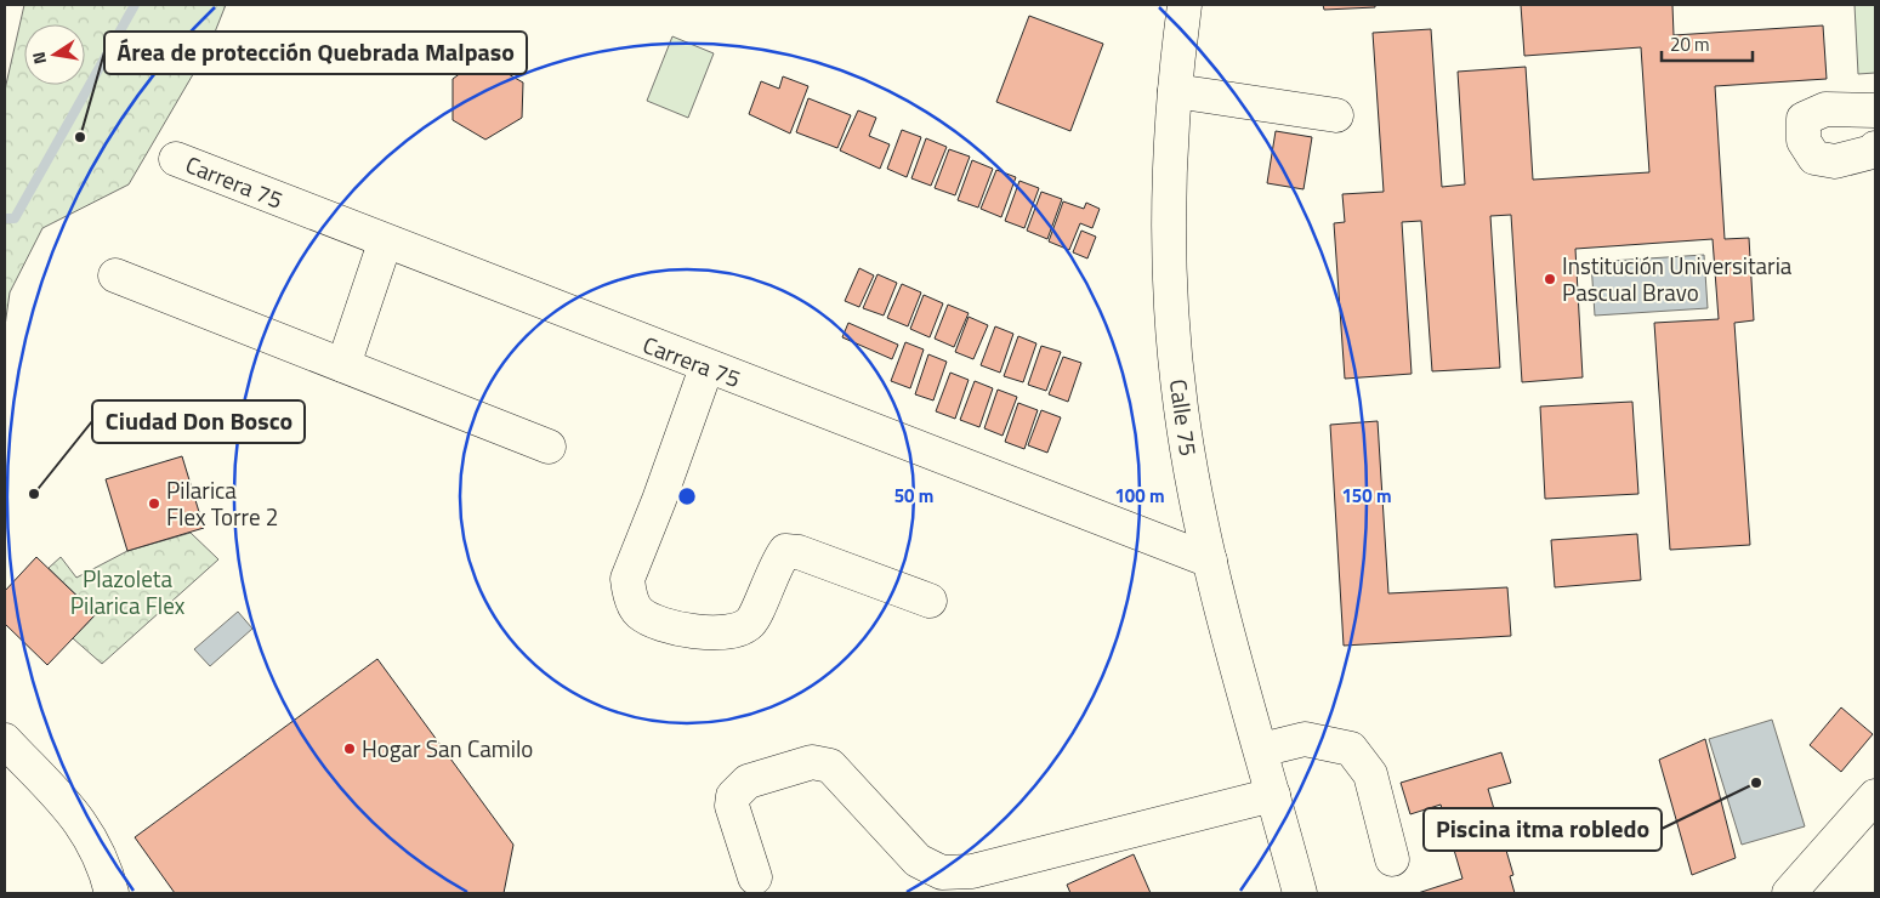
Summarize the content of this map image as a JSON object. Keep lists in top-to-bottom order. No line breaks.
{"streets":{"street":["Carrera 75","Calle 75"]},"crossings":[["Carrera 75","Calle 75"]],"parks":["Plazoleta Pilarica Flex"],"places":["Área de protección Quebrada Malpaso","Institución Universitaria Pascual Bravo","Ciudad Don Bosco","Pilarica Flex Torre 2","Hogar San Camilo","Piscina itma robledo"],"scale_bar":"20 m","north":"left","rings":["50 m","100 m","150 m"]}
